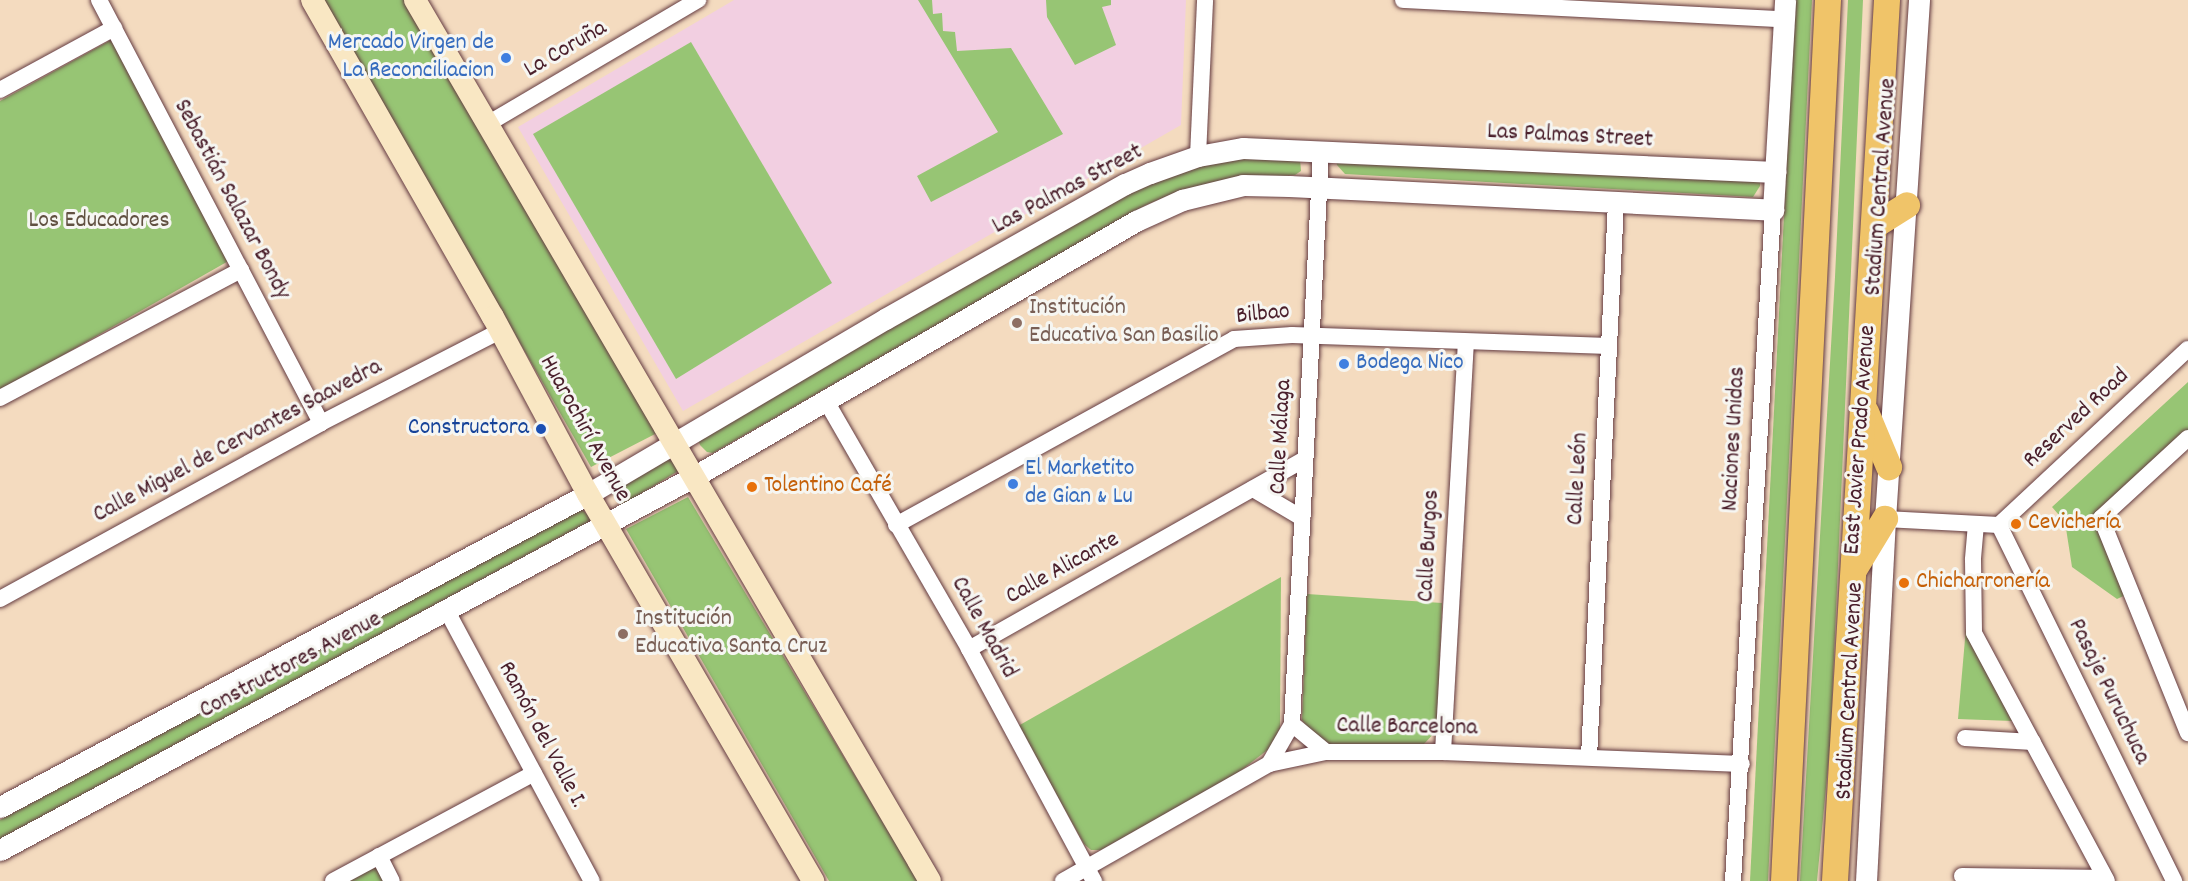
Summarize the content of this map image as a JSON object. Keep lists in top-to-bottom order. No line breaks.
{"streets":{"main road":["Huarochirí Avenue","East Javier Prado Avenue"],"street":["La Coruña","Las Palmas Street","Stadium Central Avenue","Sebastián Salazar Bondy","Bilbao","Reserved Road","Calle Málaga","Naciones Unidas","Calle Miguel de Cervantes Saavedra","Calle León","Calle Burgos","Calle Alicante","Calle Madrid","Constructores Avenue","Pasaje Puruchuca","Calle Barcelona","Ramón del Valle I."]},"crossings":[["Las Palmas Street","Huarochirí Avenue"],["Las Palmas Street","Calle Málaga"],["Las Palmas Street","Naciones Unidas"],["Las Palmas Street","Constructores Avenue"],["Sebastián Salazar Bondy","Calle Miguel de Cervantes Saavedra"],["Bilbao","Calle Málaga"],["Bilbao","Calle León"],["Bilbao","Calle Burgos"],["Bilbao","Calle Madrid"],["Reserved Road","Pasaje Puruchuca"],["Huarochirí Avenue","Calle Miguel de Cervantes Saavedra"],["Huarochirí Avenue","Constructores Avenue"],["Calle Málaga","Calle Alicante"],["Calle Málaga","Calle Barcelona"],["Naciones Unidas","Calle Barcelona"],["Calle León","Calle Barcelona"],["Calle Burgos","Calle Barcelona"],["Calle Alicante","Calle Madrid"],["Constructores Avenue","Ramón del Valle I."]],"parks":["Los Educadores"],"places":["Mercado Virgen de La Reconciliacion","Institución Educativa San Basilio","Bodega Nico","Constructora","El Marketito de Gian & Lu","Tolentino Café","Cevichería","Chicharronería","Institución Educativa Santa Cruz"]}
